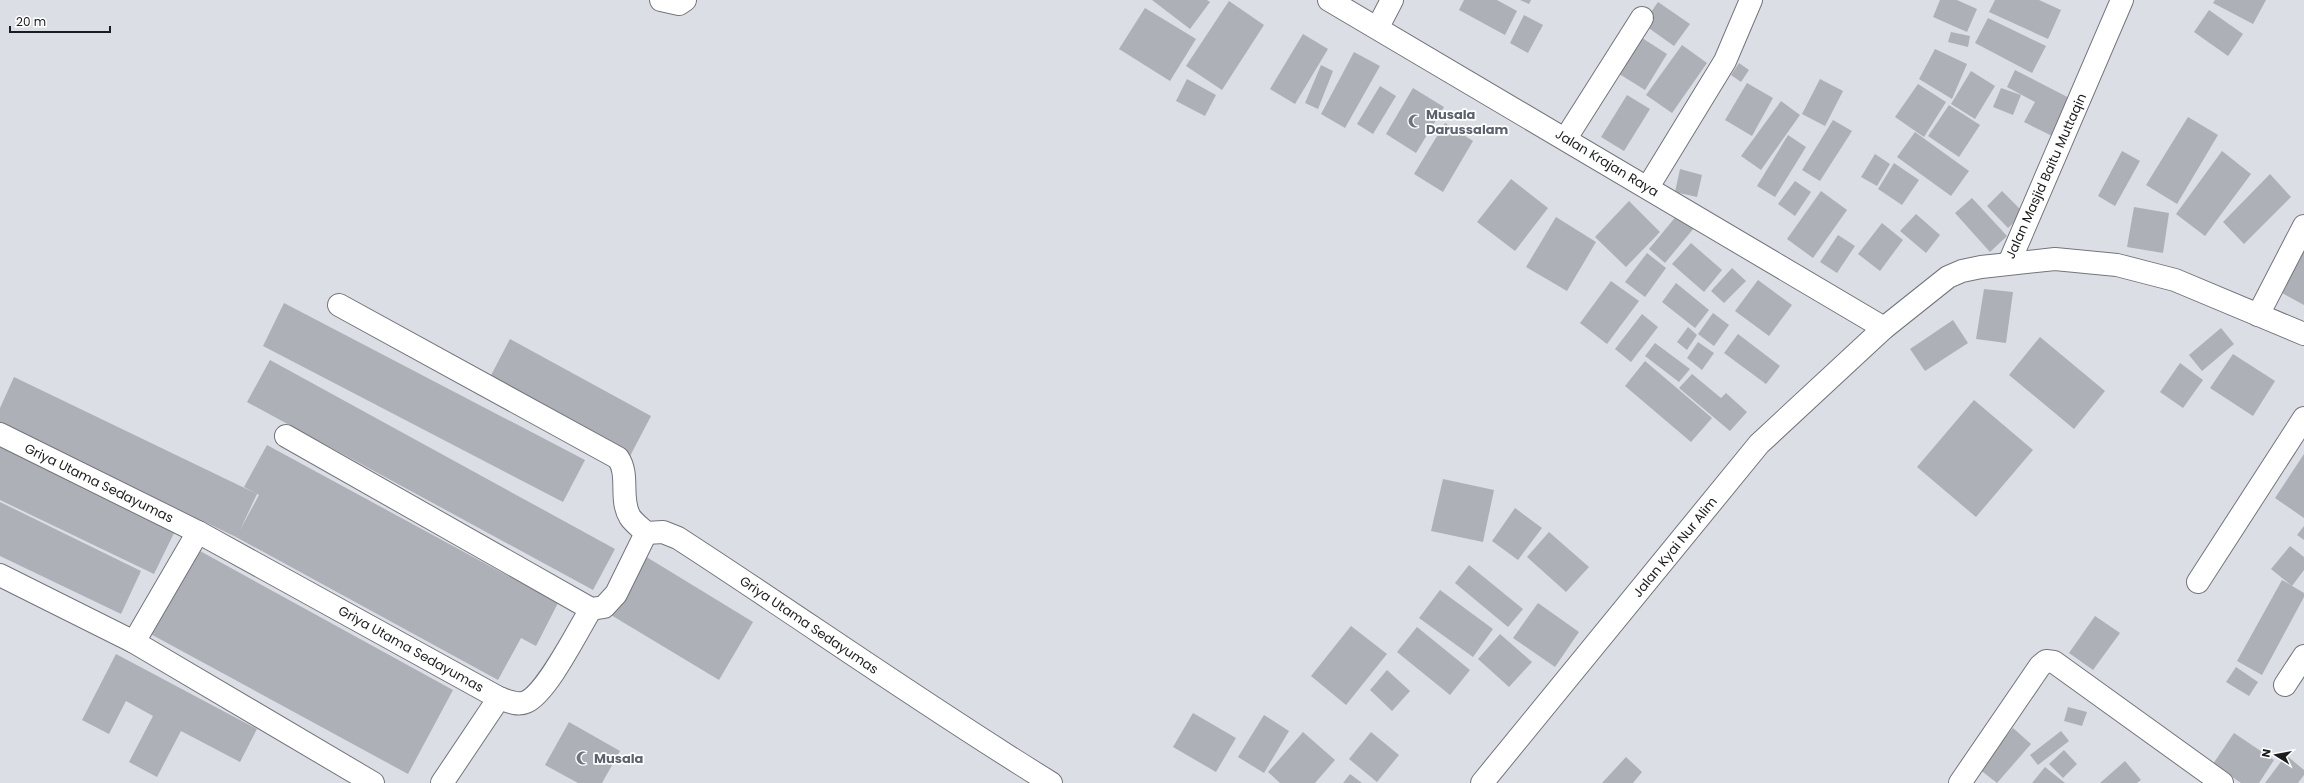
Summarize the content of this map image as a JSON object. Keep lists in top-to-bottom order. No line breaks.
{"streets":{"street":["Jalan Krajan Raya","Jalan Masjid Baitu Muttaqin","Griya Utama Sedayumas","Jalan Kyai Nur Alim"]},"crossings":[["Jalan Krajan Raya","Jalan Masjid Baitu Muttaqin"],["Jalan Krajan Raya","Jalan Kyai Nur Alim"],["Jalan Masjid Baitu Muttaqin","Jalan Kyai Nur Alim"]],"places":{"mosque":["Musala Darussalam","Musala"]},"scale_bar":"20 m","north":"left"}
